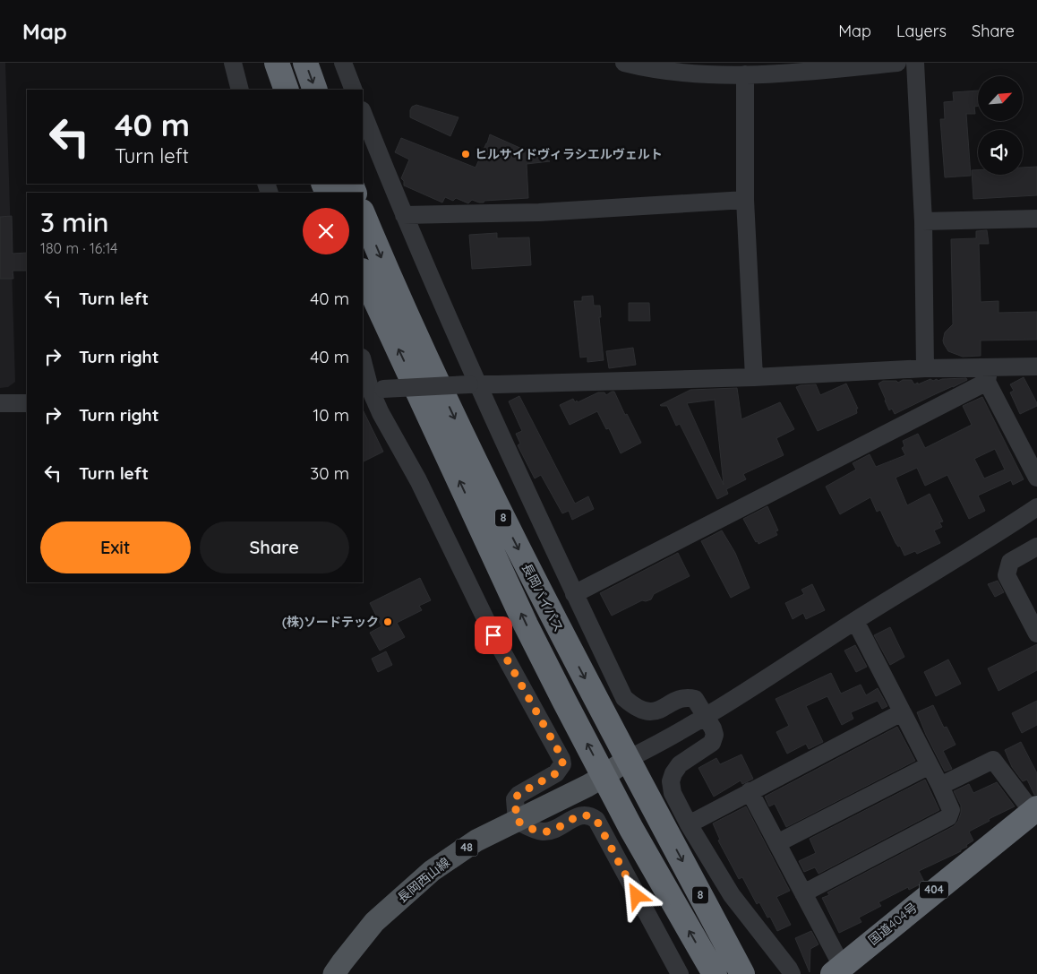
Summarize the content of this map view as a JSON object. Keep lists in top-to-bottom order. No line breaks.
{"streets":{"highway":["8","長岡バイパス","404","国道404号"],"main road":["48","長岡西山線"]},"crossings":[["長岡バイパス","長岡西山線"]],"places":["ヒルサイドヴィラシエルヴェルト","(株)ソードテック"],"north":"top right","page":{"header":"Map","nav":["Map","Layers","Share"],"turn":["40 m","Turn left"],"heading":["3 min","180 m · 16:14"],"list":[{"name":"Turn left","value":"40 m"},{"name":"Turn right","value":"40 m"},{"name":"Turn right","value":"10 m"},{"name":"Turn left","value":"30 m"}],"buttons":["Exit","Share"]}}
